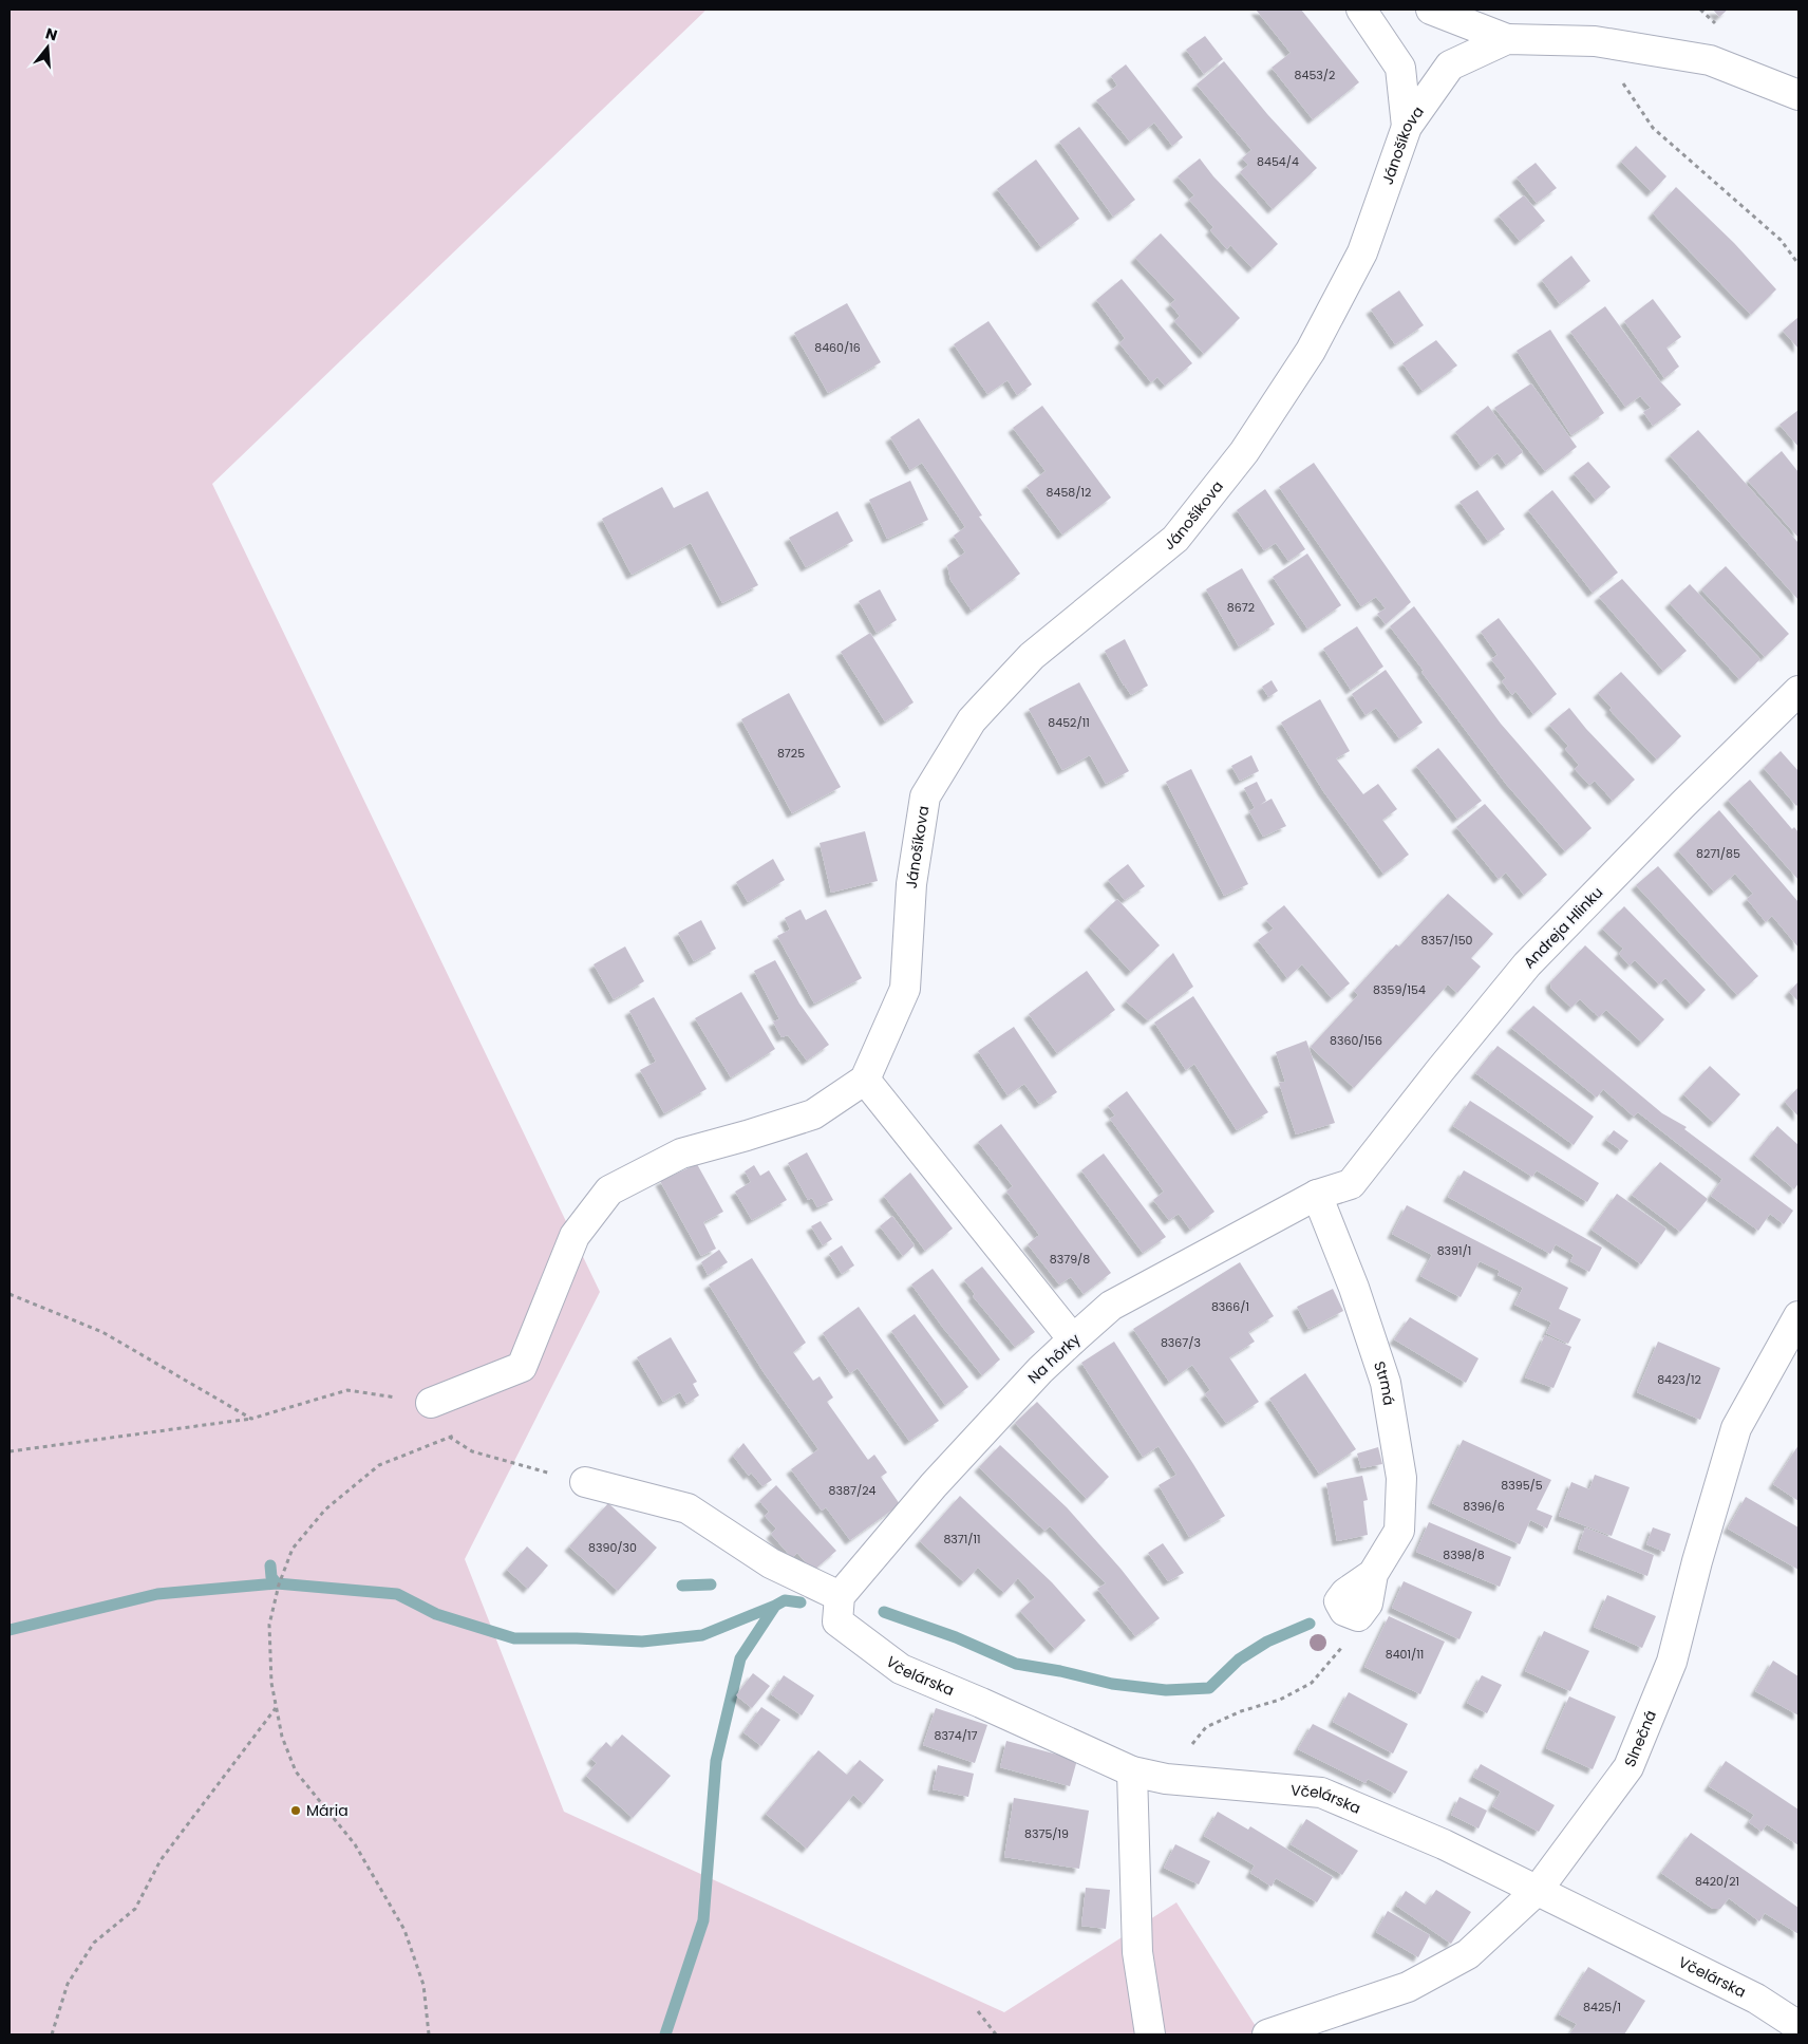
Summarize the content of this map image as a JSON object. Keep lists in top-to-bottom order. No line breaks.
{"streets":{"street":["Jánošíkova","Andreja Hlinku","Na hôrky","Strmá","Včelárska","Slnečná"]},"crossings":[["Andreja Hlinku","Na hôrky"],["Na hôrky","Strmá"],["Na hôrky","Včelárska"],["Včelárska","Slnečná"]],"places":["Mária"],"house_numbers":["8453/2","8454/4","8460/16","8458/12","8672","8452/11","8725","8271/85","8357/150","8359/154","8360/156","8391/1","8379/8","8366/1","8367/3","8423/12","8395/5","8387/24","8396/6","8371/11","8390/30","8398/8","8401/11","8374/17","8375/19","8420/21","8425/1"],"north":"top"}
